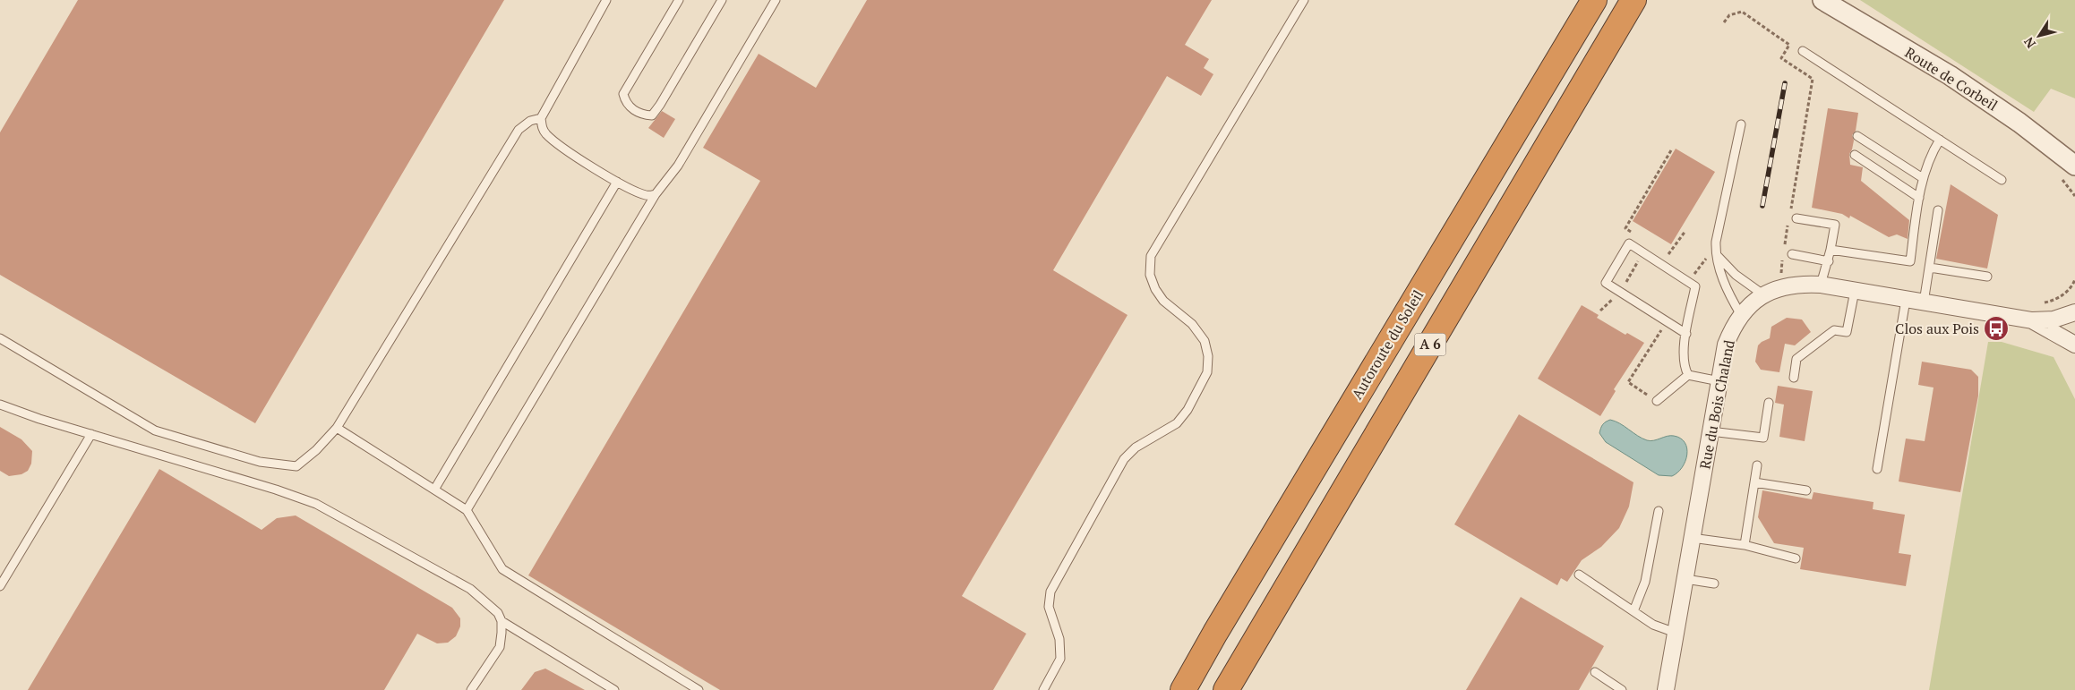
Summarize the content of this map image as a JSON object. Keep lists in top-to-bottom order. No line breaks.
{"streets":{"highway":["Autoroute du Soleil","A 6"],"street":["Route de Corbeil","Rue du Bois Chaland"]},"places":{"bus stop":["Clos aux Pois"]},"north":"bottom left"}
